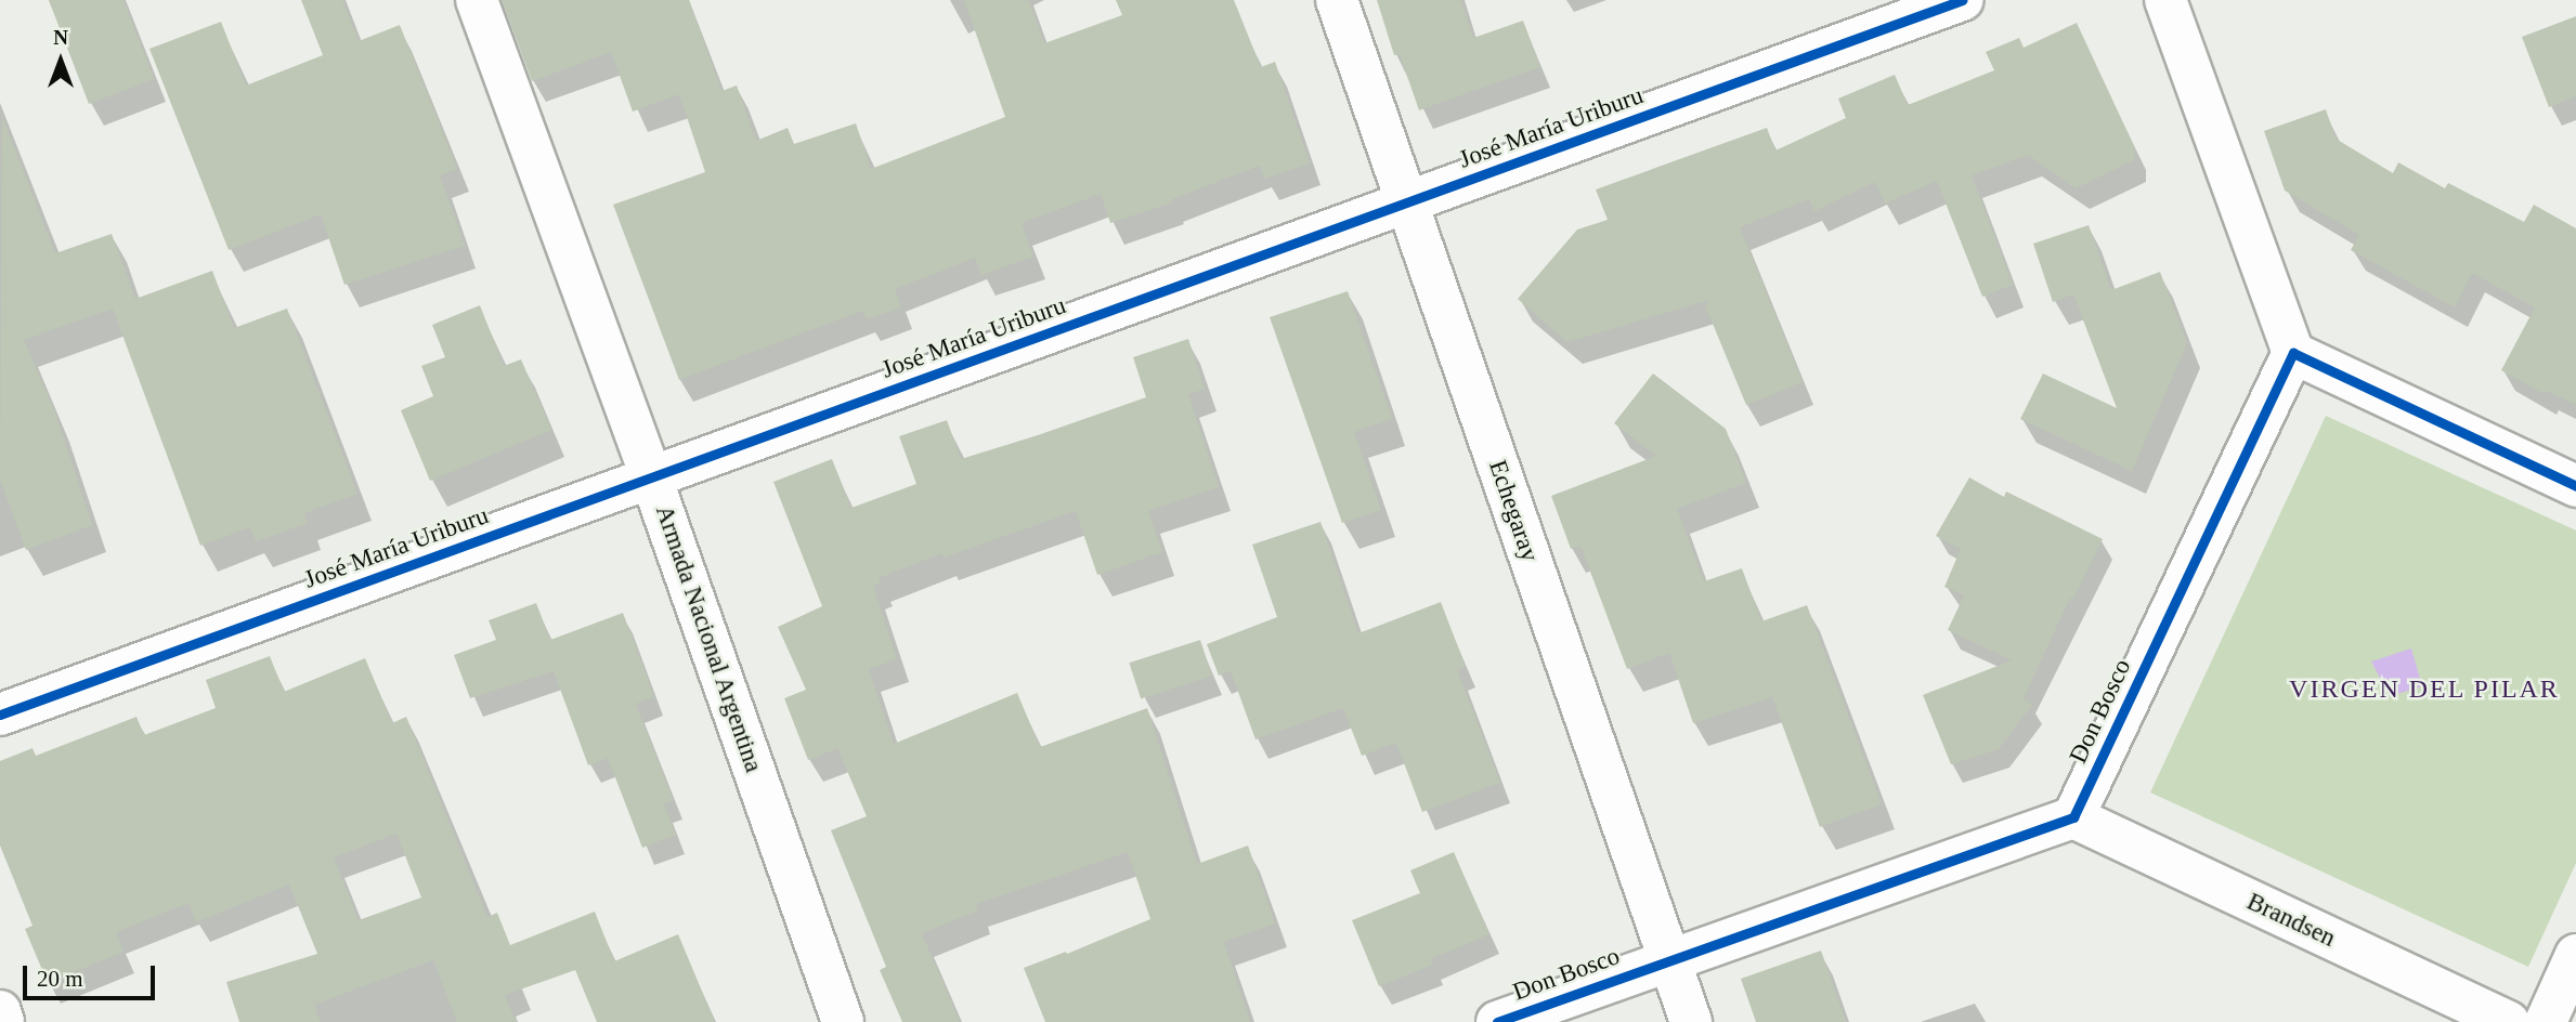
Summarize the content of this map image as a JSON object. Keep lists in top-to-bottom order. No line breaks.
{"streets":{"street":["José María Uriburu","Echegaray","Armada Nacional Argentina","Don Bosco","Brandsen"]},"crossings":[["José María Uriburu","Echegaray"],["José María Uriburu","Armada Nacional Argentina"],["Echegaray","Don Bosco"],["Don Bosco","Brandsen"]],"districts":["VIRGEN DEL PILAR"],"scale_bar":"20 m","north":"top"}
